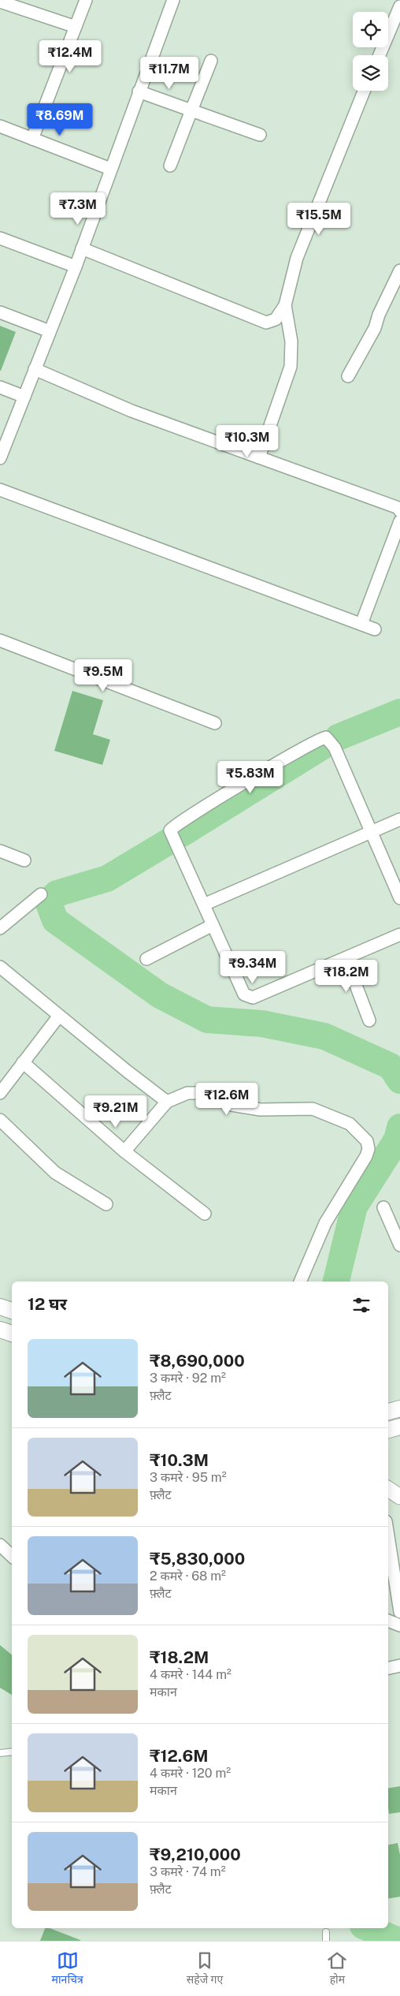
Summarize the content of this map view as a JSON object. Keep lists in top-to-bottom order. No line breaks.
{"page":{"price":["₹12.4M","₹11.7M","₹8.69M","₹7.3M","₹15.5M","₹10.3M","₹9.5M","₹5.83M","₹9.34M","₹18.2M","₹12.6M","₹9.21M"],"heading":"12 घर","list":[{"name":"₹8,690,000","note":"3 कमरे · 92 m² · फ़्लैट"},{"name":"₹10.3M","note":"3 कमरे · 95 m² · फ़्लैट"},{"name":"₹5,830,000","note":"2 कमरे · 68 m² · फ़्लैट"},{"name":"₹18.2M","note":"4 कमरे · 144 m² · मकान"},{"name":"₹12.6M","note":"4 कमरे · 120 m² · मकान"},{"name":"₹9,210,000","note":"3 कमरे · 74 m² · फ़्लैट"}],"tabs":["मानचित्र","सहेजे गए","होम"]}}
